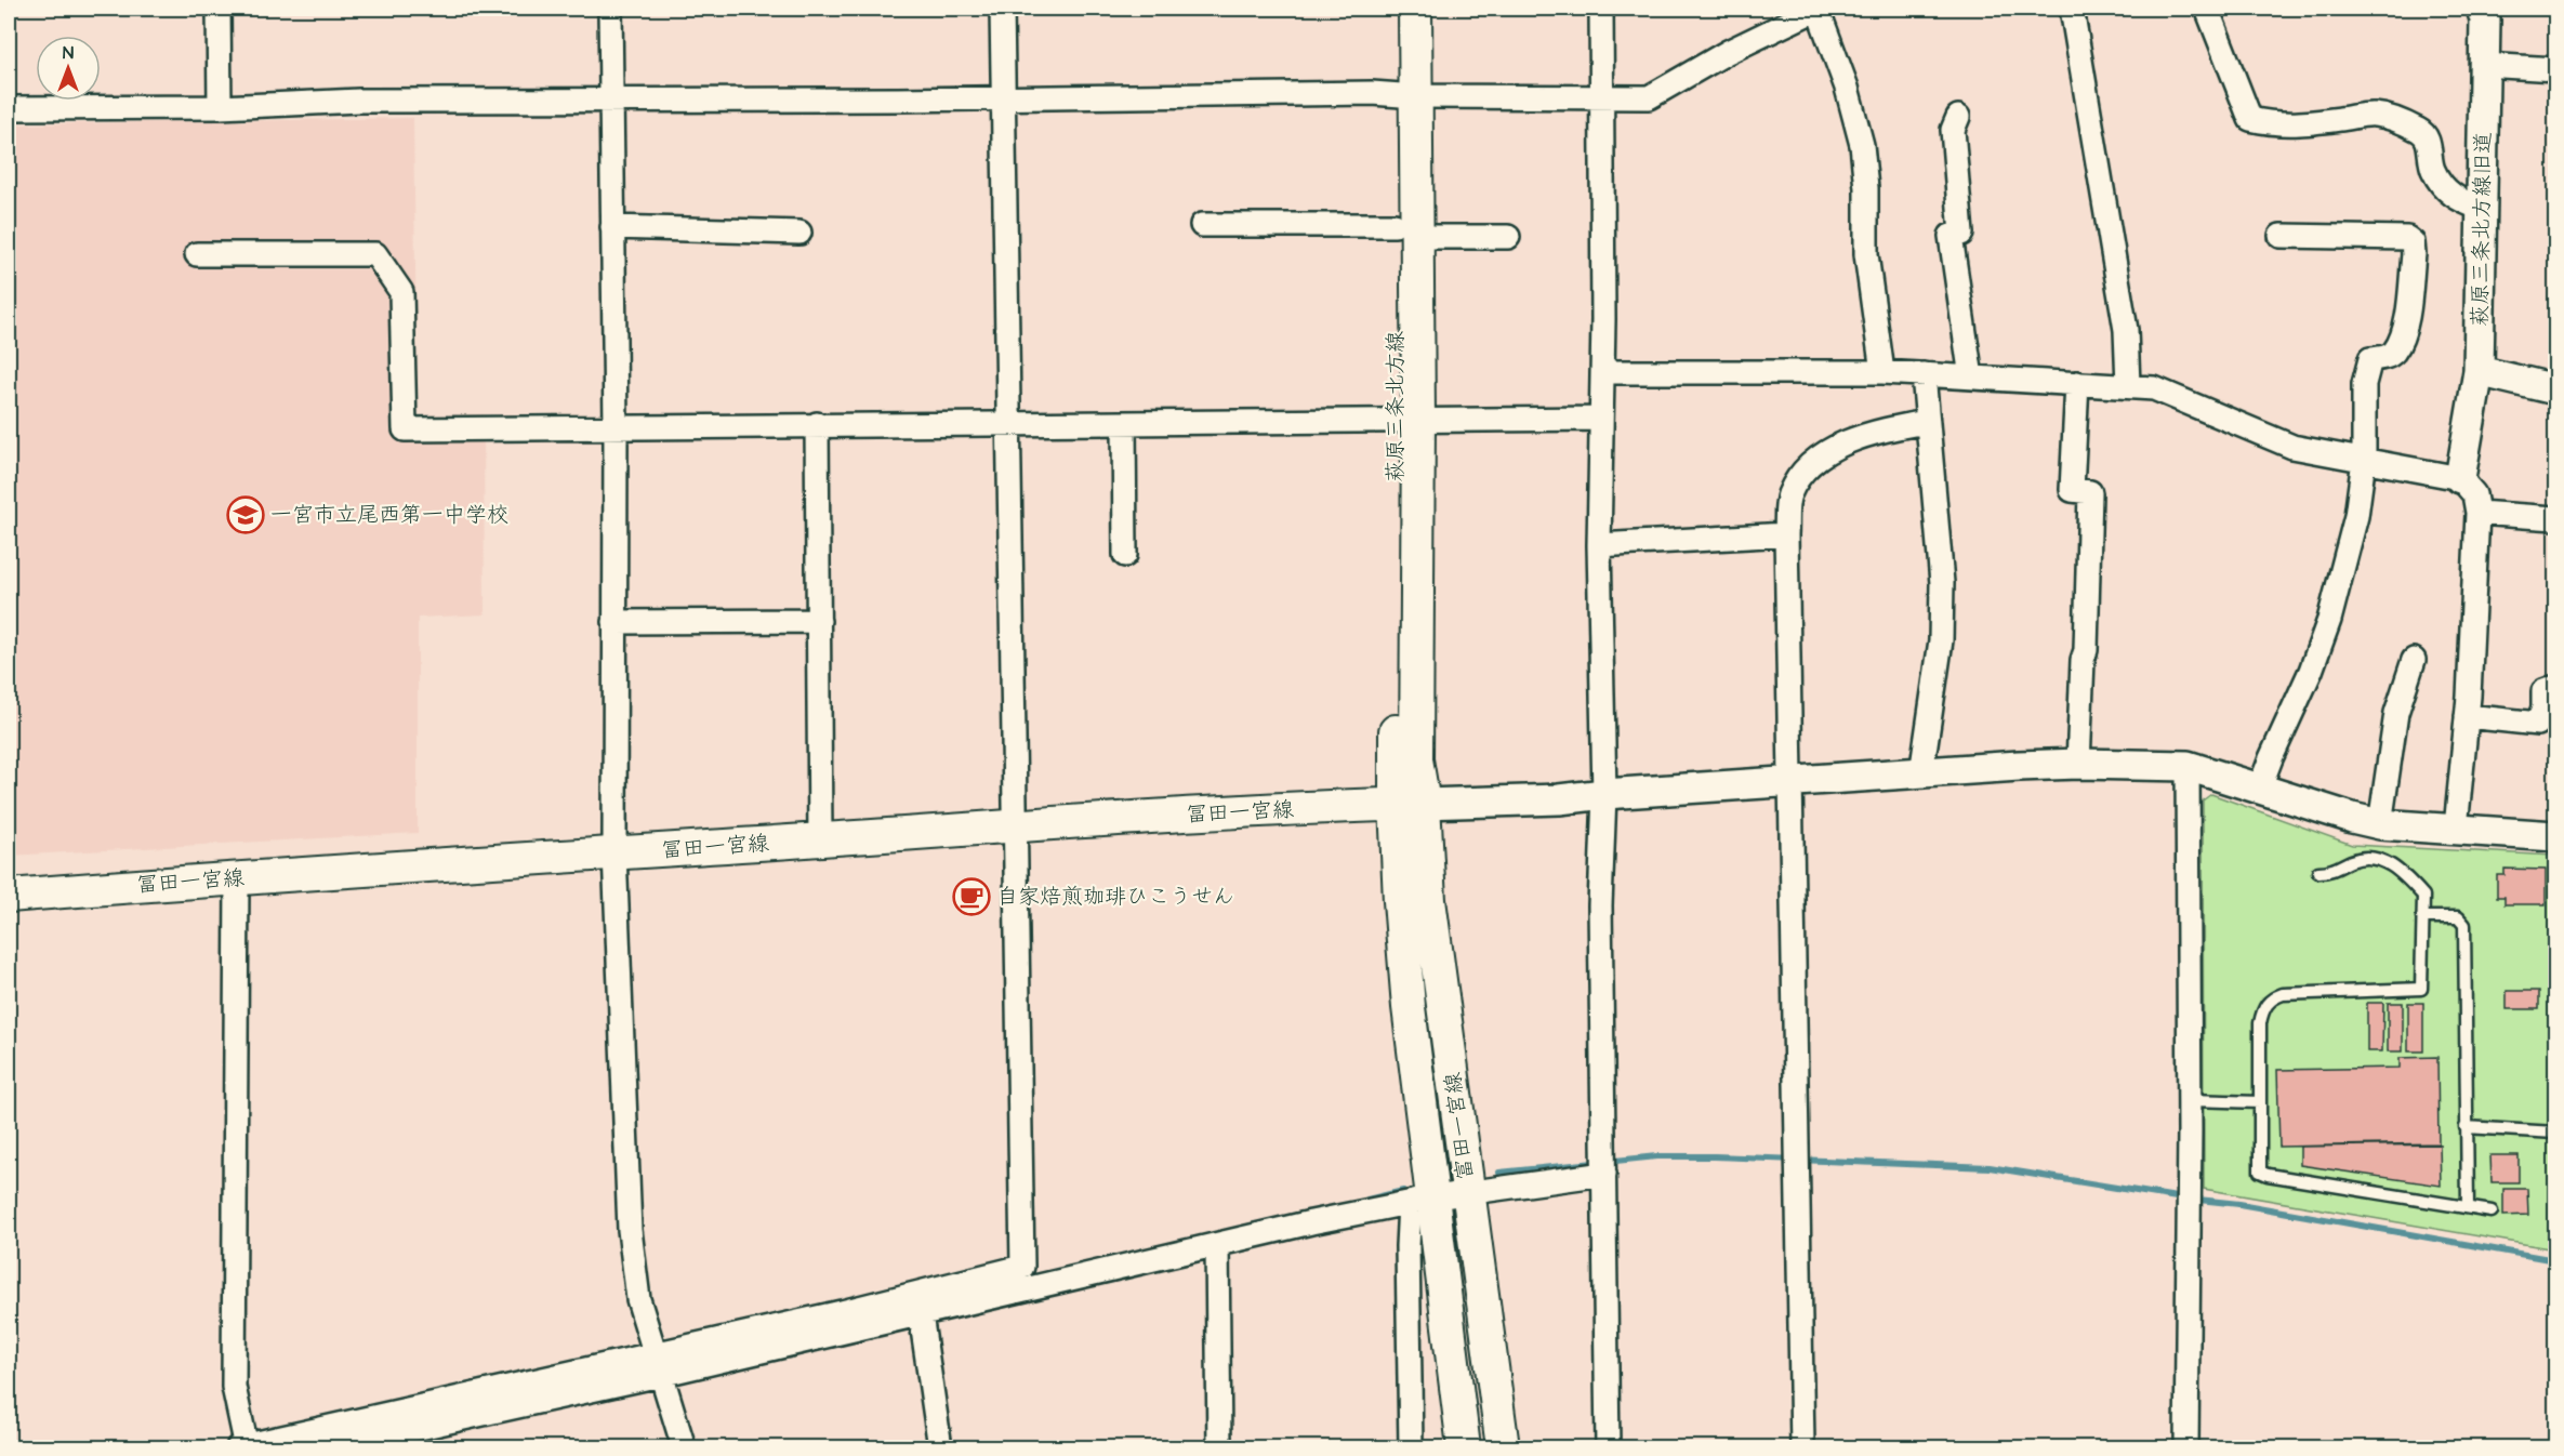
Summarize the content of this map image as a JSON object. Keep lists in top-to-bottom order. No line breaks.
{"streets":{"main road":["萩原三条北方線","冨田一宮線","富田一宮線"],"street":["萩原三条北方線旧道"]},"crossings":[["萩原三条北方線","冨田一宮線"],["萩原三条北方線","富田一宮線"],["冨田一宮線","富田一宮線"]],"places":{"school or university":["一宮市立尾西第一中学校"],"cafe":["自家焙煎珈琲ひこうせん"]},"north":"top"}
